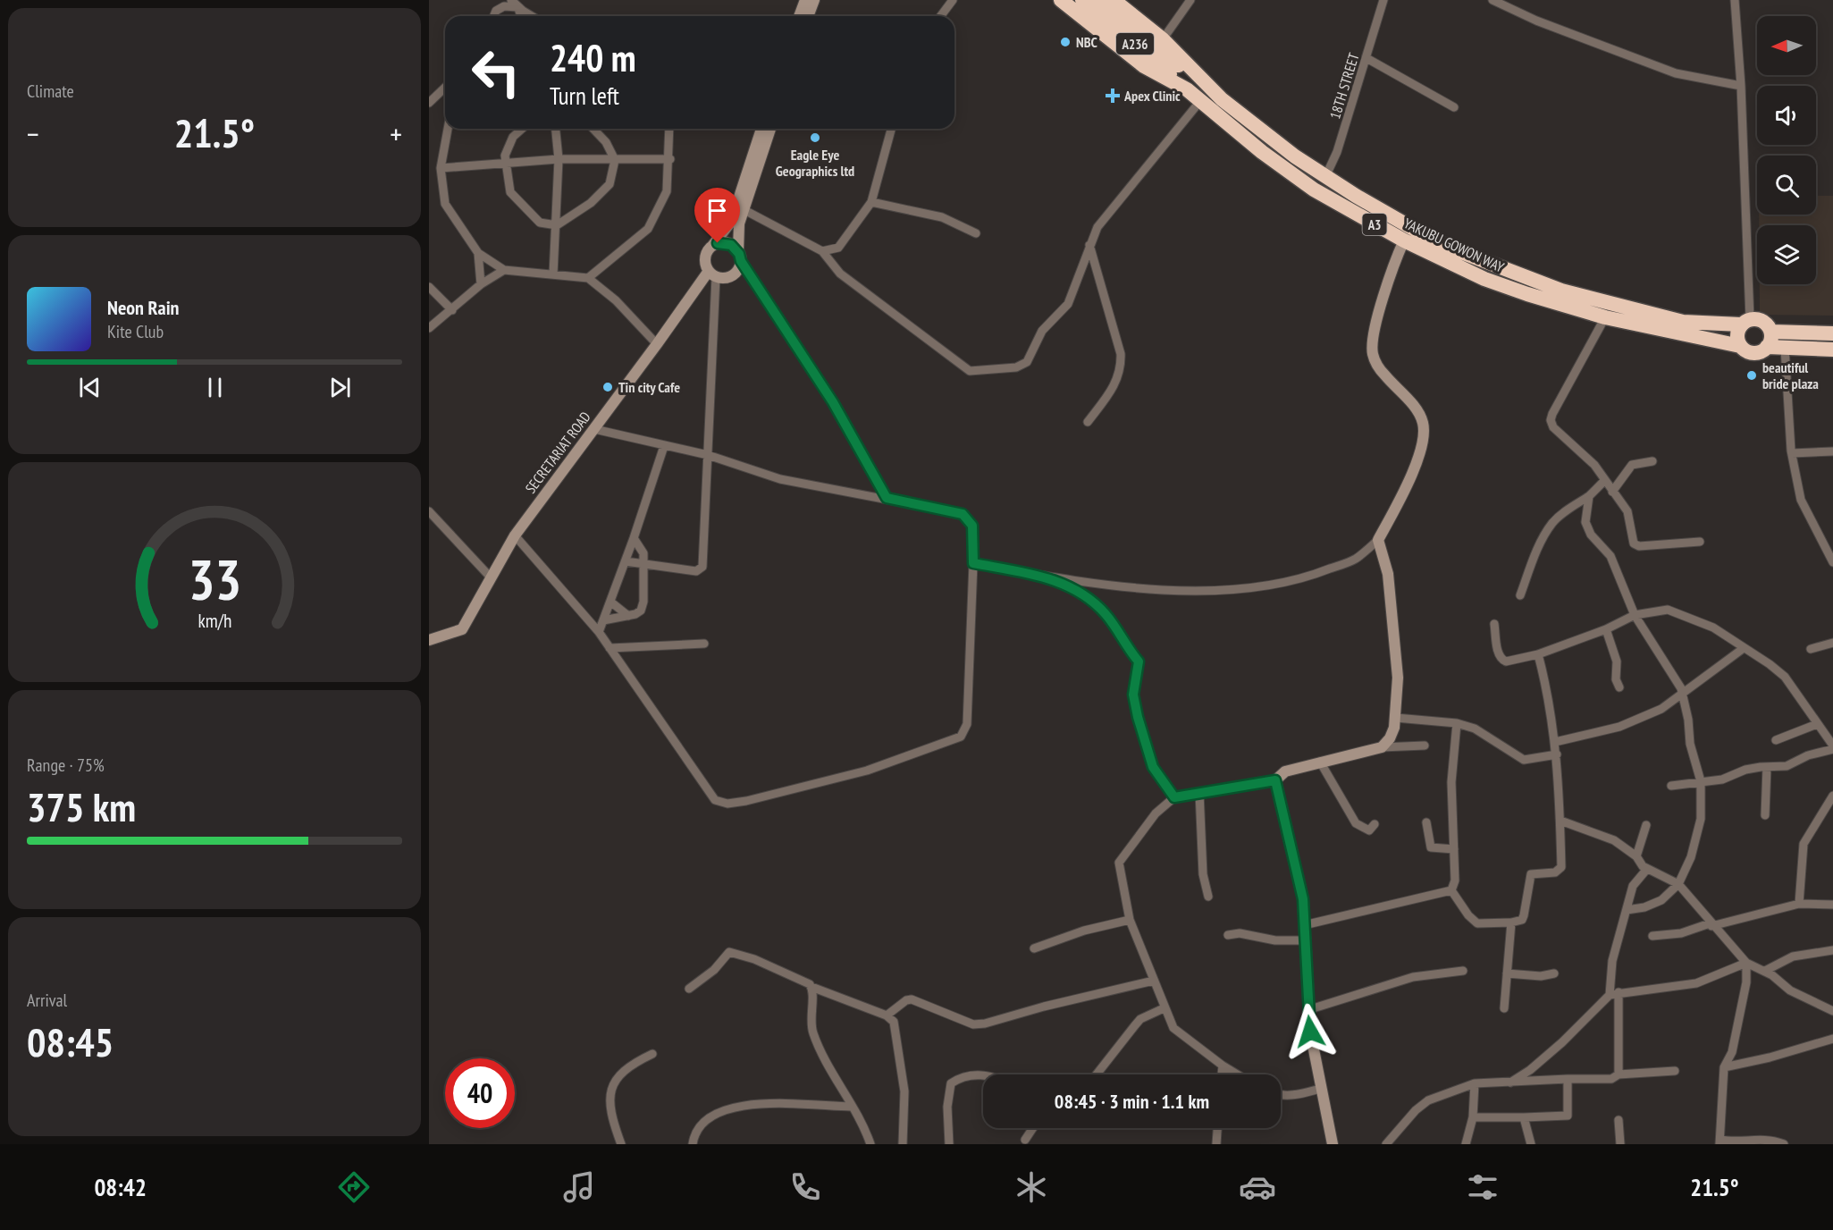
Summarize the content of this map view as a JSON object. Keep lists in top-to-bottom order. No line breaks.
{"streets":{"highway":["A236","A3","YAKUBU GOWON WAY"],"street":["18TH STREET","SECRETARIAT ROAD"]},"crossings":[["A236","YAKUBU GOWON WAY"],["18TH STREET","YAKUBU GOWON WAY"]],"places":{"other":["NBC","Eagle Eye Geographics ltd","beautiful bride plaza","Tin city Cafe"],"health":["Apex Clinic"]},"north":"left","page":{"tile":["Climate",["Range · 75%","375 km"],["Arrival","08:45"]],"turn":["240 m","Turn left"],"heat":["−","21.5°","+"],"song":["Neon Rain","Kite Club"],"limit":"40","trip":"08:45 · 3 min · 1.1 km","tabs":["08:42","21.5°"],"gauge":["33","km/h"]}}
